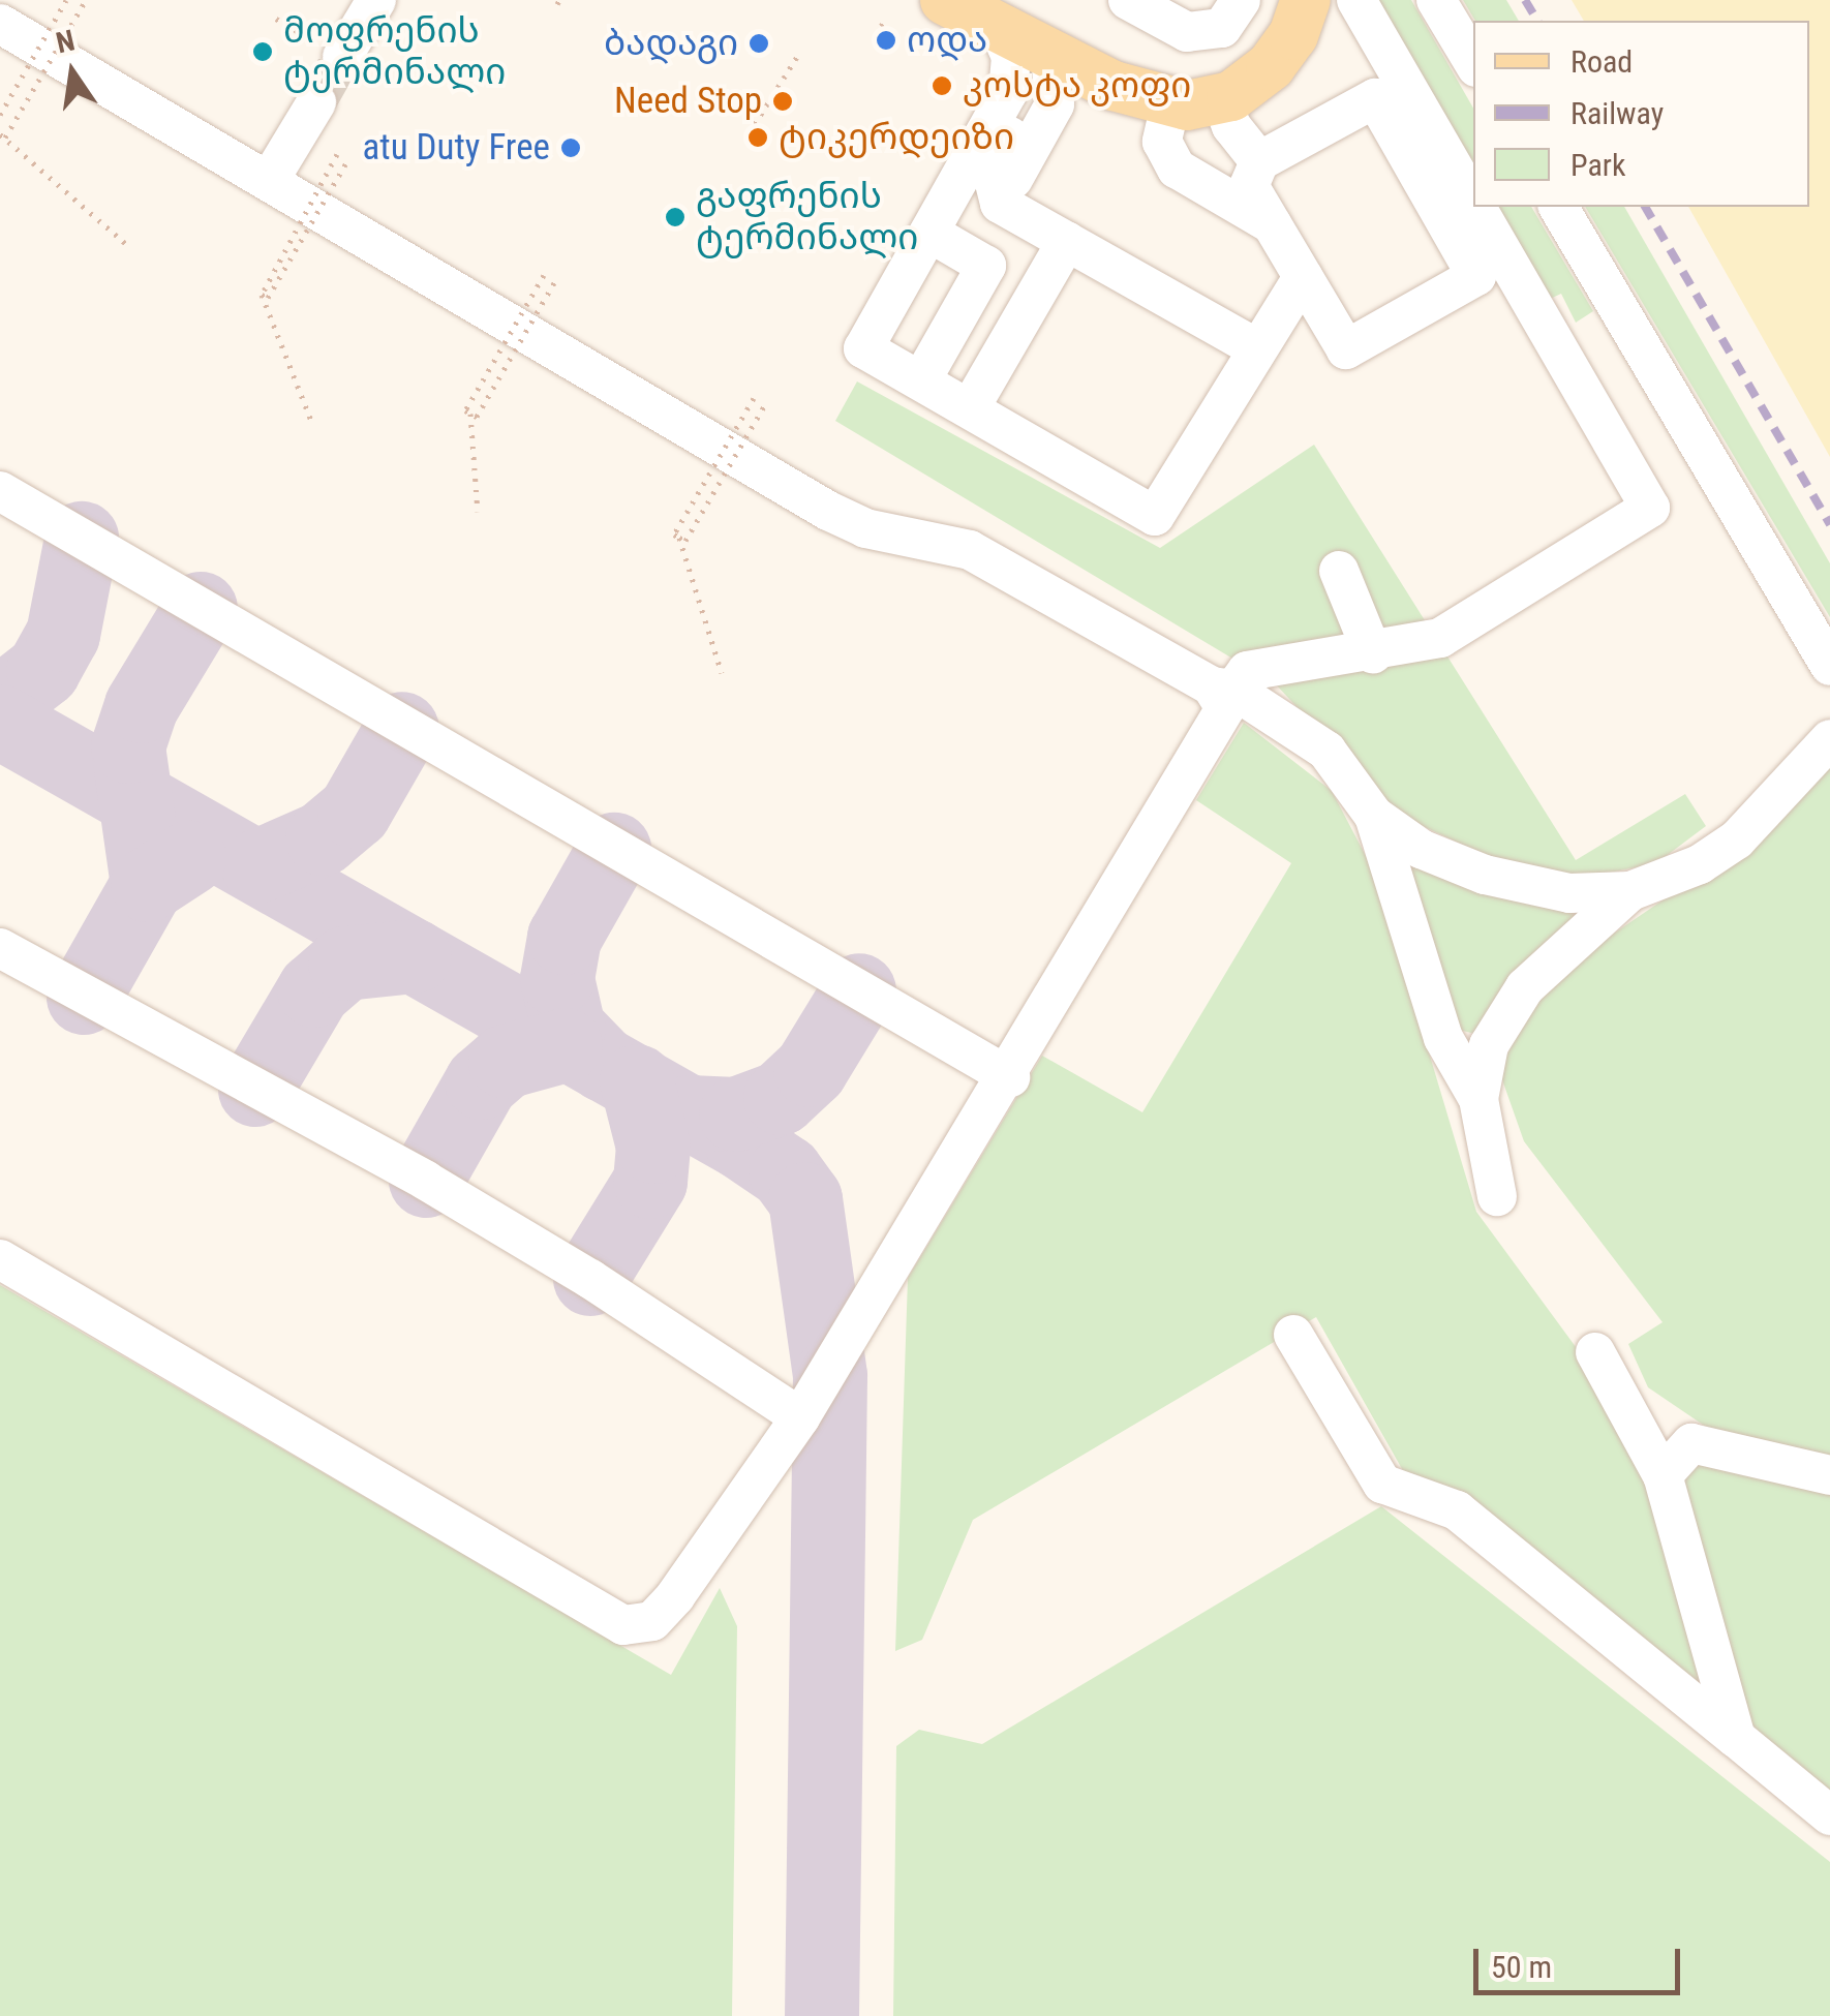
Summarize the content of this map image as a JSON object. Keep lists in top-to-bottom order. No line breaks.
{"places":["ოდა","ბადაგი","მოფრენის ტერმინალი","კოსტა კოფი","Need Stop","ტიკერდეიზი","atu Duty Free","გაფრენის ტერმინალი"],"legend":["Road","Railway","Park"],"scale_bar":"50 m","north":"top"}
